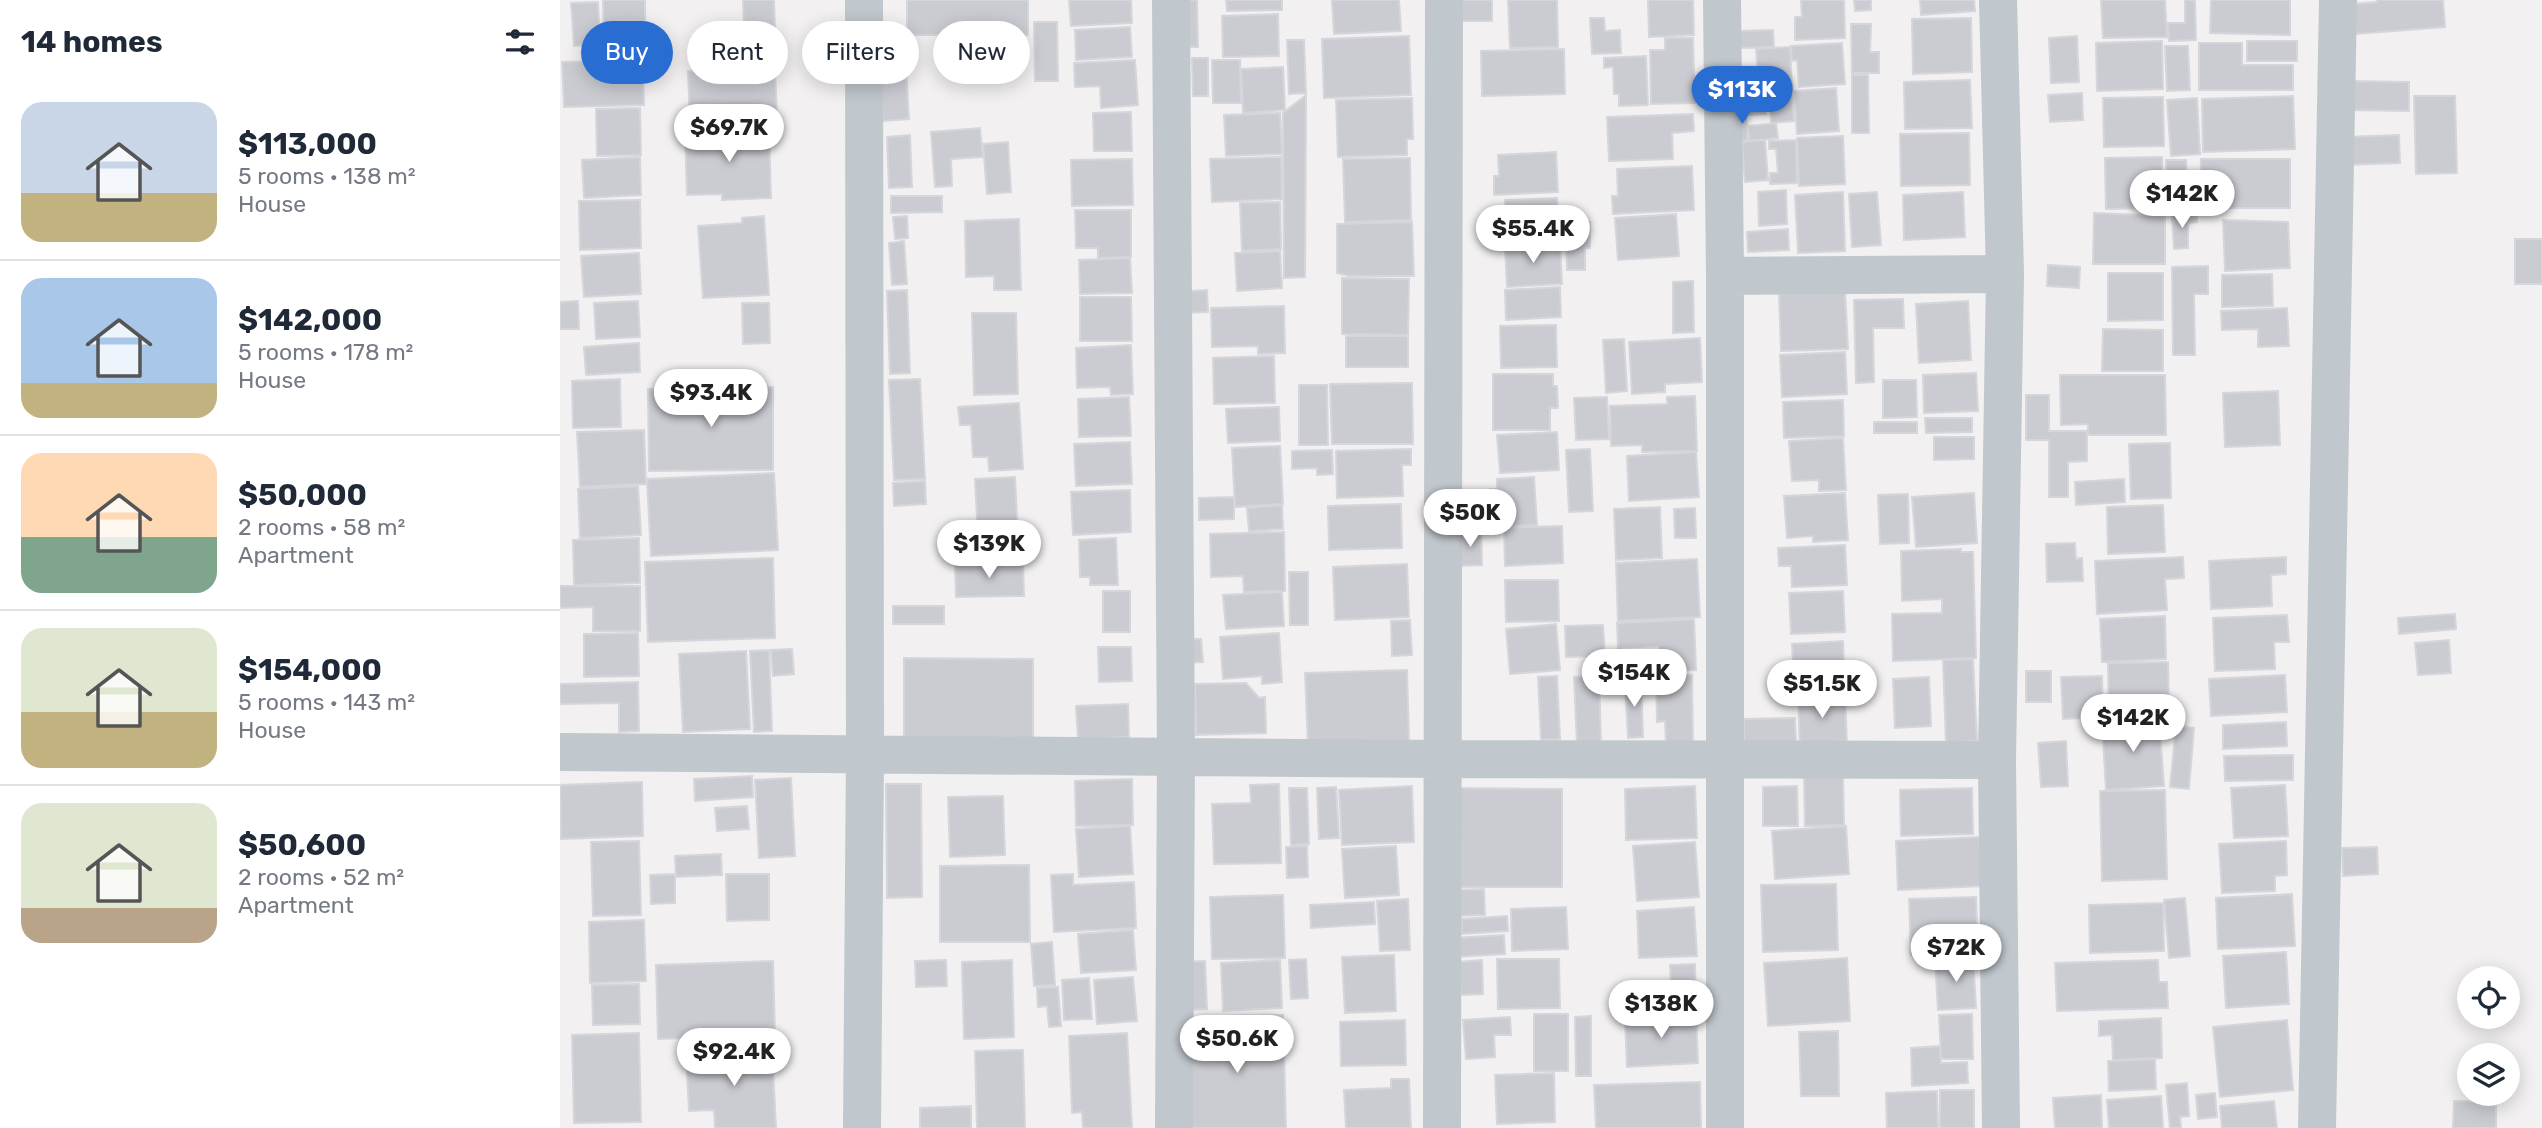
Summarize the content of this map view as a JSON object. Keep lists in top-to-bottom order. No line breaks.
{"page":{"heading":"14 homes","chip":["Buy","Rent","Filters","New"],"price":["$113K","$69.7K","$142K","$55.4K","$93.4K","$50K","$139K","$154K","$51.5K","$142K","$72K","$138K","$50.6K","$92.4K"],"list":[{"name":"$113,000","note":"5 rooms · 138 m² · House"},{"name":"$142,000","note":"5 rooms · 178 m² · House"},{"name":"$50,000","note":"2 rooms · 58 m² · Apartment"},{"name":"$154,000","note":"5 rooms · 143 m² · House"},{"name":"$50,600","note":"2 rooms · 52 m² · Apartment"}]}}
